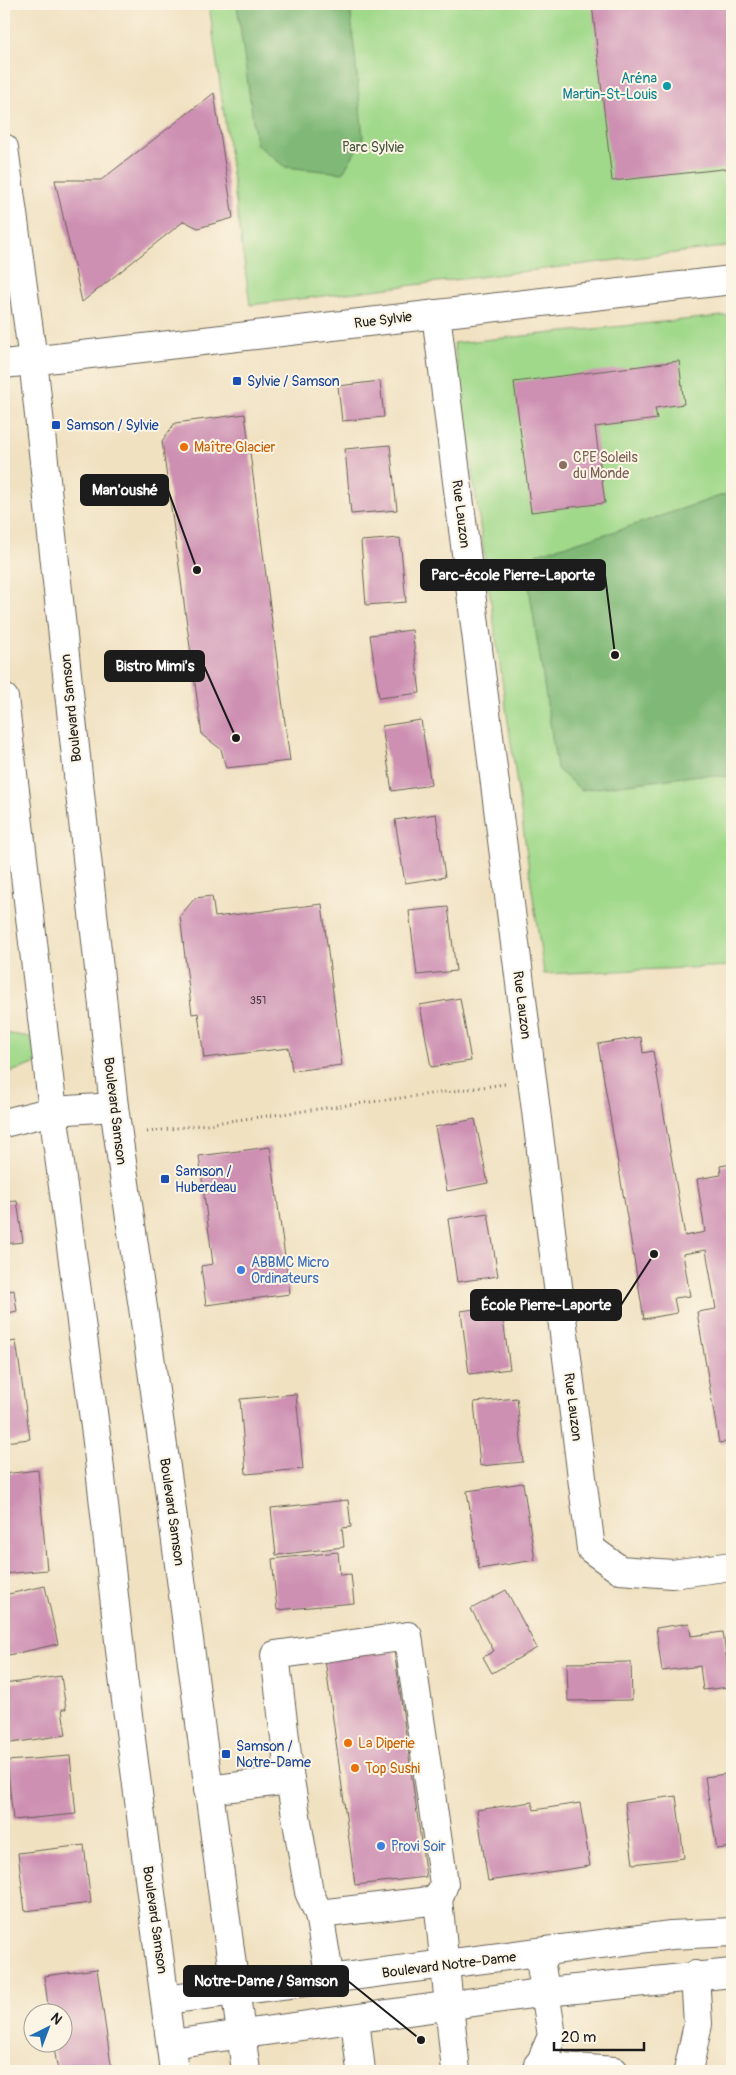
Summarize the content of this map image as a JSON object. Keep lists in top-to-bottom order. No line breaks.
{"streets":{"street":["Rue Sylvie","Rue Lauzon","Boulevard Samson","Boulevard Notre-Dame"]},"crossings":[["Rue Sylvie","Rue Lauzon"],["Rue Sylvie","Boulevard Samson"],["Boulevard Samson","Boulevard Notre-Dame"]],"parks":["Parc Sylvie"],"places":{"other":["Aréna Martin-St-Louis","Maître Glacier","CPE Soleils du Monde","Man'oushé","Parc-école Pierre-Laporte","Bistro Mimi's","École Pierre-Laporte","ABBMC Micro Ordinateurs","La Diperie","Top Sushi","Provi Soir","Notre-Dame / Samson"],"transit":["Sylvie / Samson","Samson / Sylvie","Samson / Huberdeau","Samson / Notre-Dame"]},"house_numbers":["351"],"scale_bar":"20 m","north":"top right"}
